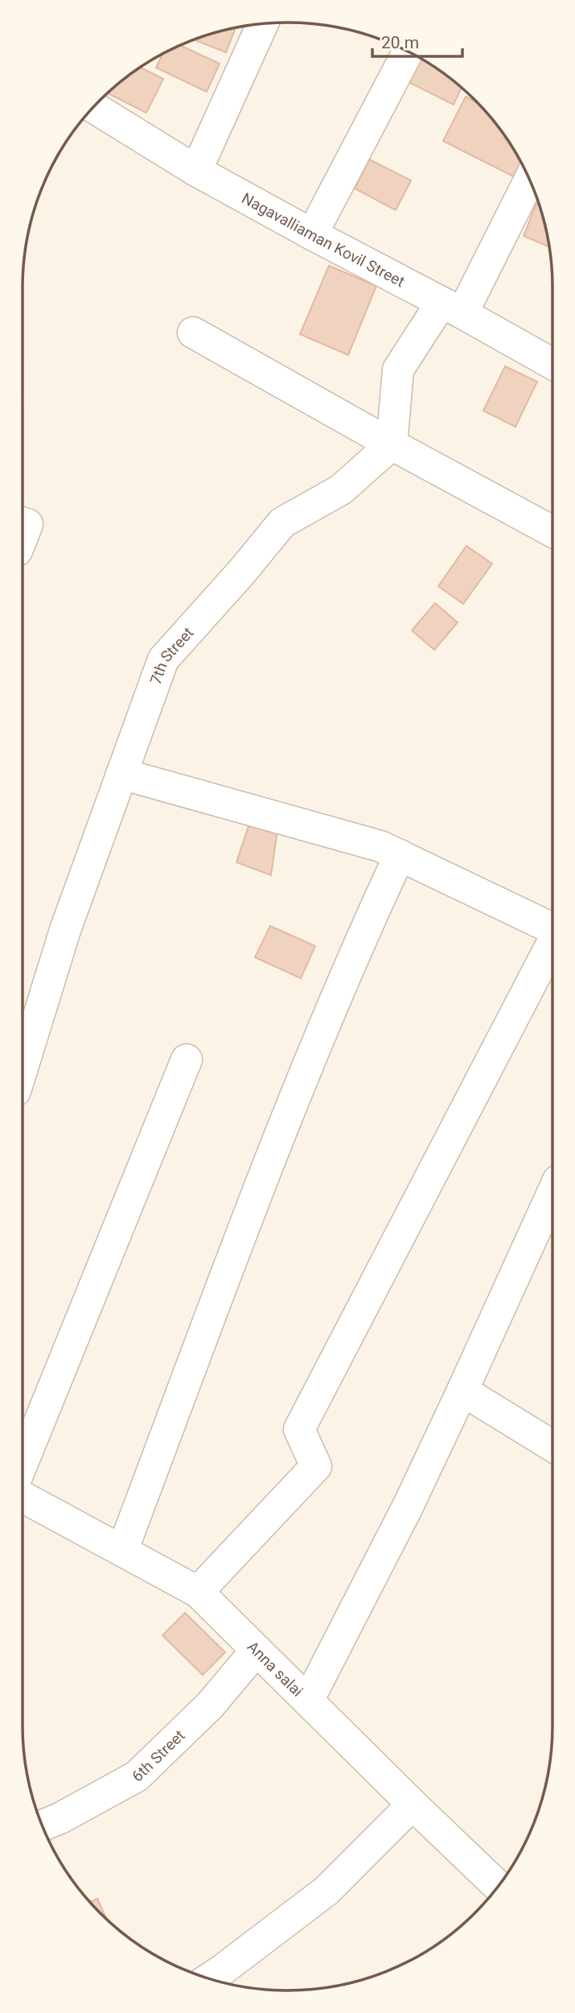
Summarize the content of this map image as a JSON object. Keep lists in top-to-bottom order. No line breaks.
{"streets":{"street":["Nagavalliaman Kovil Street","7th Street","Anna salai","6th Street"]},"crossings":[["Anna salai","6th Street"]],"scale_bar":"20 m"}
